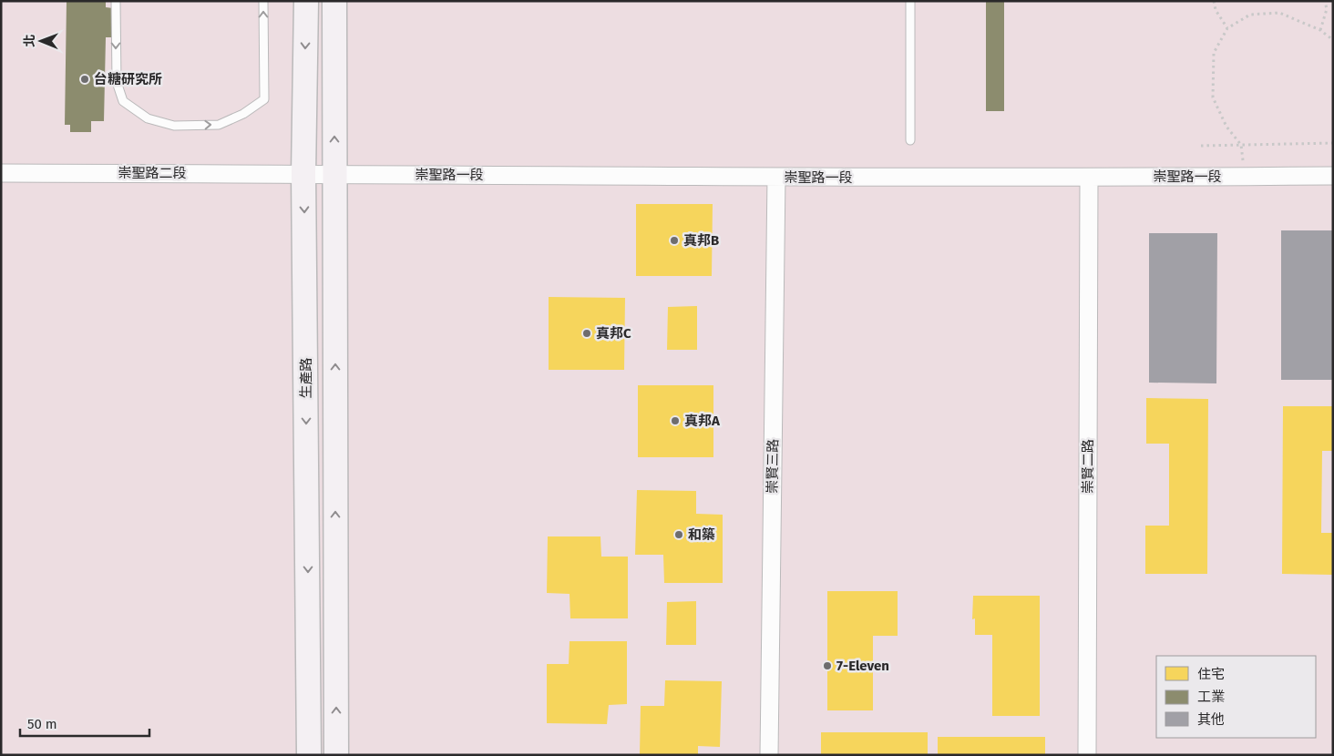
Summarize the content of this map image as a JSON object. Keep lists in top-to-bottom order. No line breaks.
{"streets":{"street":["崇聖路二段","崇聖路一段","生產路","崇賢三路","崇賢二路"]},"crossings":[["崇聖路二段","崇聖路一段"],["崇聖路二段","生產路"],["崇聖路一段","生產路"],["崇聖路一段","崇賢三路"],["崇聖路一段","崇賢二路"]],"places":["台糖研究所","真邦B","真邦C","真邦A","和築","7-Eleven"],"legend":["住宅","工業","其他"],"scale_bar":"50 m","north":"left"}
